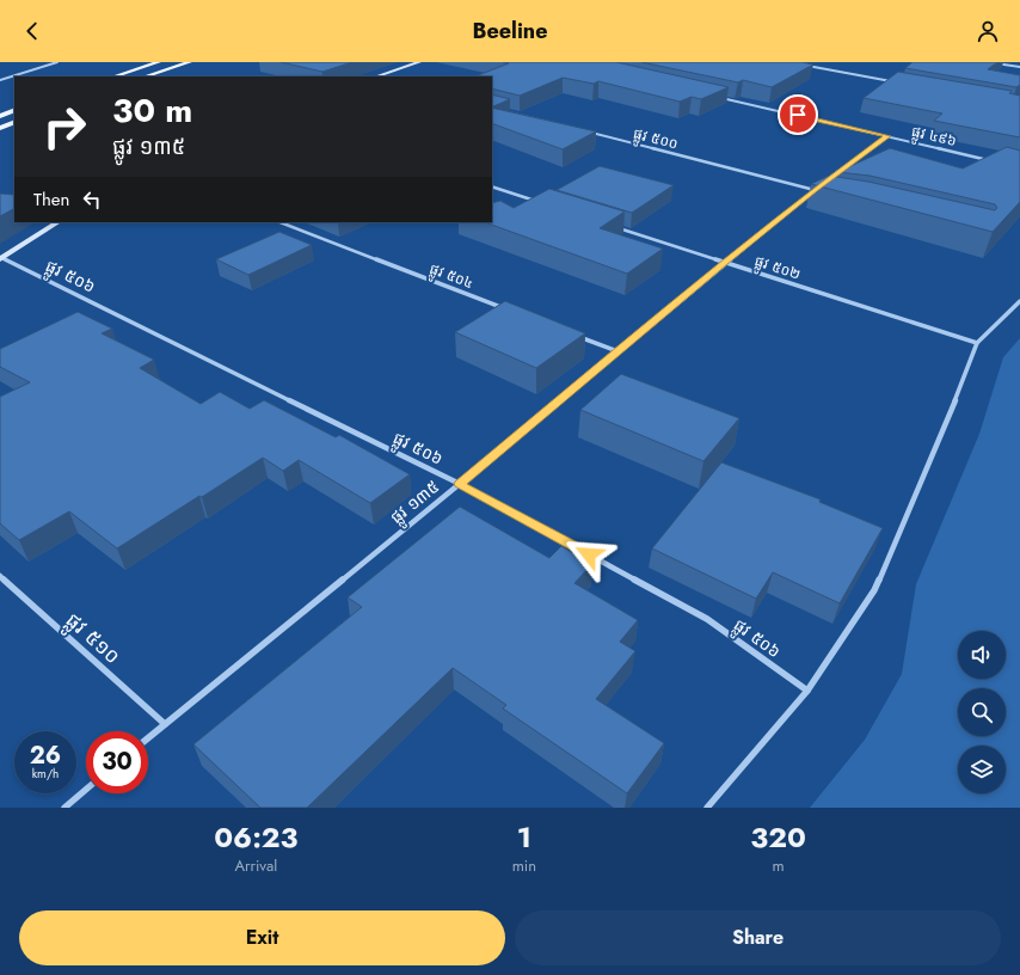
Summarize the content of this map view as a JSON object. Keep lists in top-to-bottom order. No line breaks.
{"streets":{"street":["ផ្លូវ ៤៩៦","ផ្លូវ ៥០០","ផ្លូវ ៥០២","ផ្លូវ ៥០៦","ផ្លូវ ៥០៤","ផ្លូវ ១៣៥","ផ្លូវ ៥១០"]},"crossings":[["ផ្លូវ ៤៩៦","ផ្លូវ ១៣៥"],["ផ្លូវ ៥០០","ផ្លូវ ១៣៥"],["ផ្លូវ ៥០២","ផ្លូវ ១៣៥"],["ផ្លូវ ៥០៦","ផ្លូវ ១៣៥"],["ផ្លូវ ១៣៥","ផ្លូវ ៥១០"]],"page":{"header":"Beeline","turn":["30 m","ផ្លូវ ១៣៥"],"then":"Then","speed":"26 km/h","limit":"30","eta":["06:23","Arrival","1","min","320","m"],"buttons":["Exit","Share"]}}
